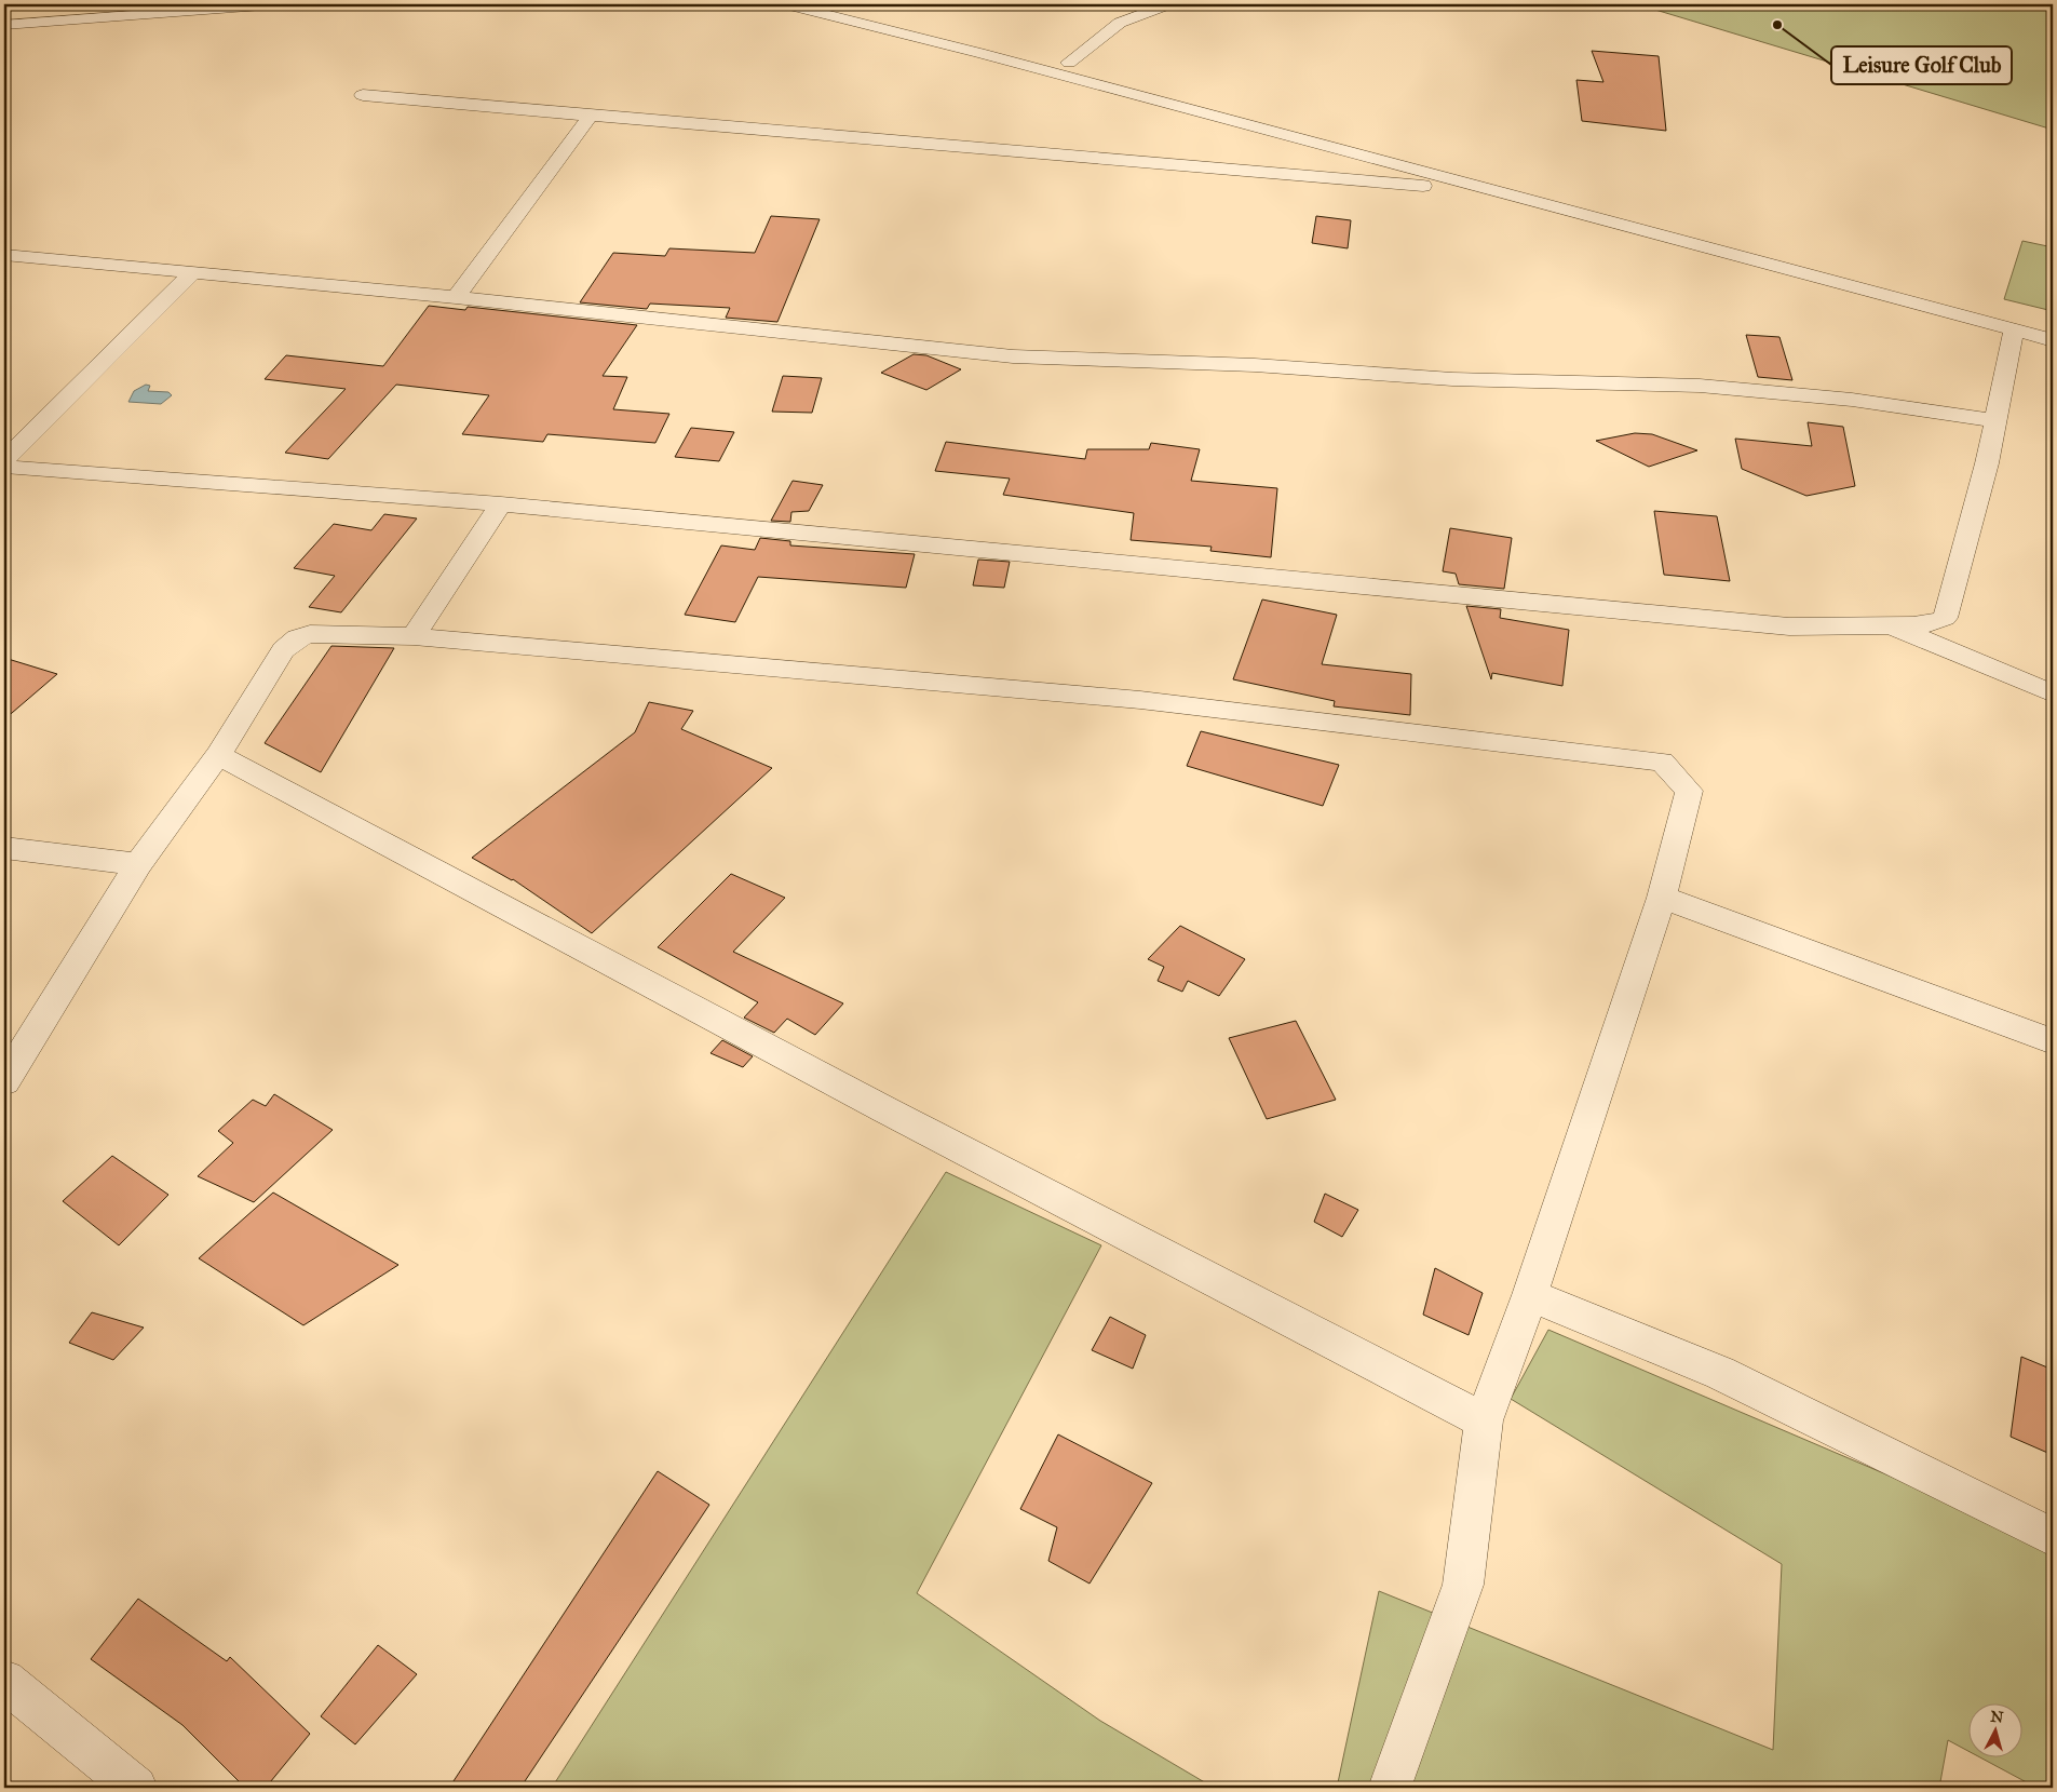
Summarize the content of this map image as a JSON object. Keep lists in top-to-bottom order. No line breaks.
{"places":["Leisure Golf Club"],"north":"top"}
